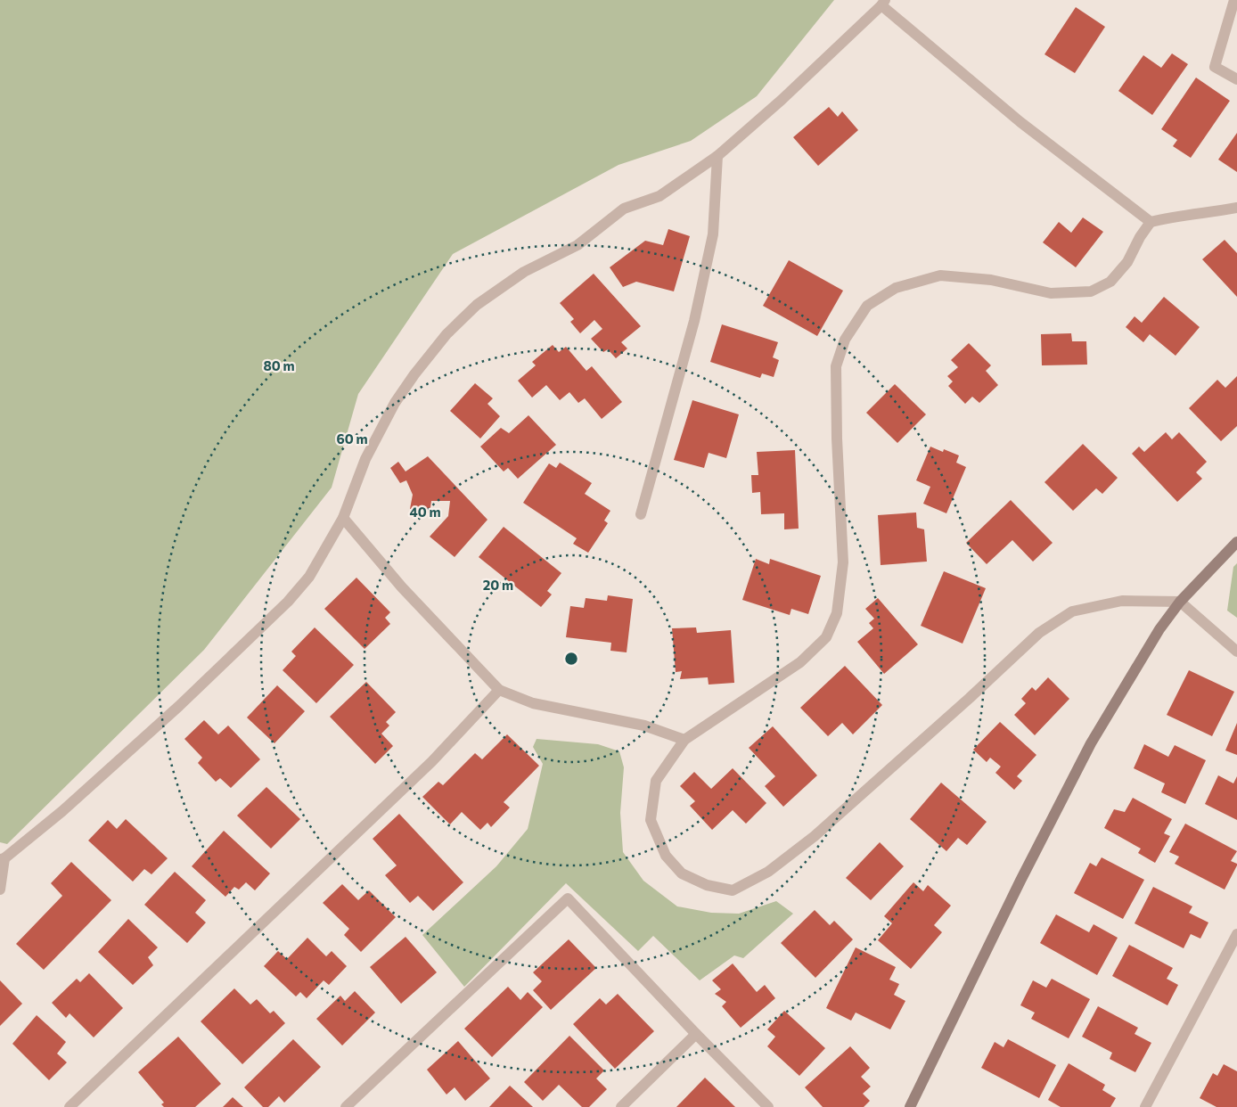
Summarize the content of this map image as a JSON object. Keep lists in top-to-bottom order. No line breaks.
{"rings":["80 m","60 m","40 m","20 m"]}
